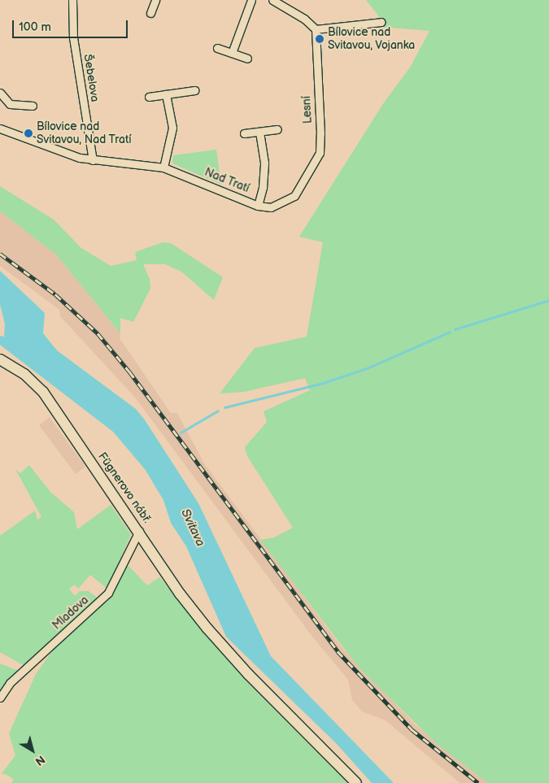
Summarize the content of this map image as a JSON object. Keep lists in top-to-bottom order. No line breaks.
{"streets":{"street":["Šebelova","Lesní","Nad Tratí","Fügnerovo nábř.","Mladova"]},"crossings":[["Šebelova","Nad Tratí"],["Lesní","Nad Tratí"],["Fügnerovo nábř.","Mladova"]],"water":["Svitava"],"places":["Bílovice nad Svitavou, Vojanka","Bílovice nad Svitavou, Nad Tratí"],"scale_bar":"100 m","north":"bottom right"}
